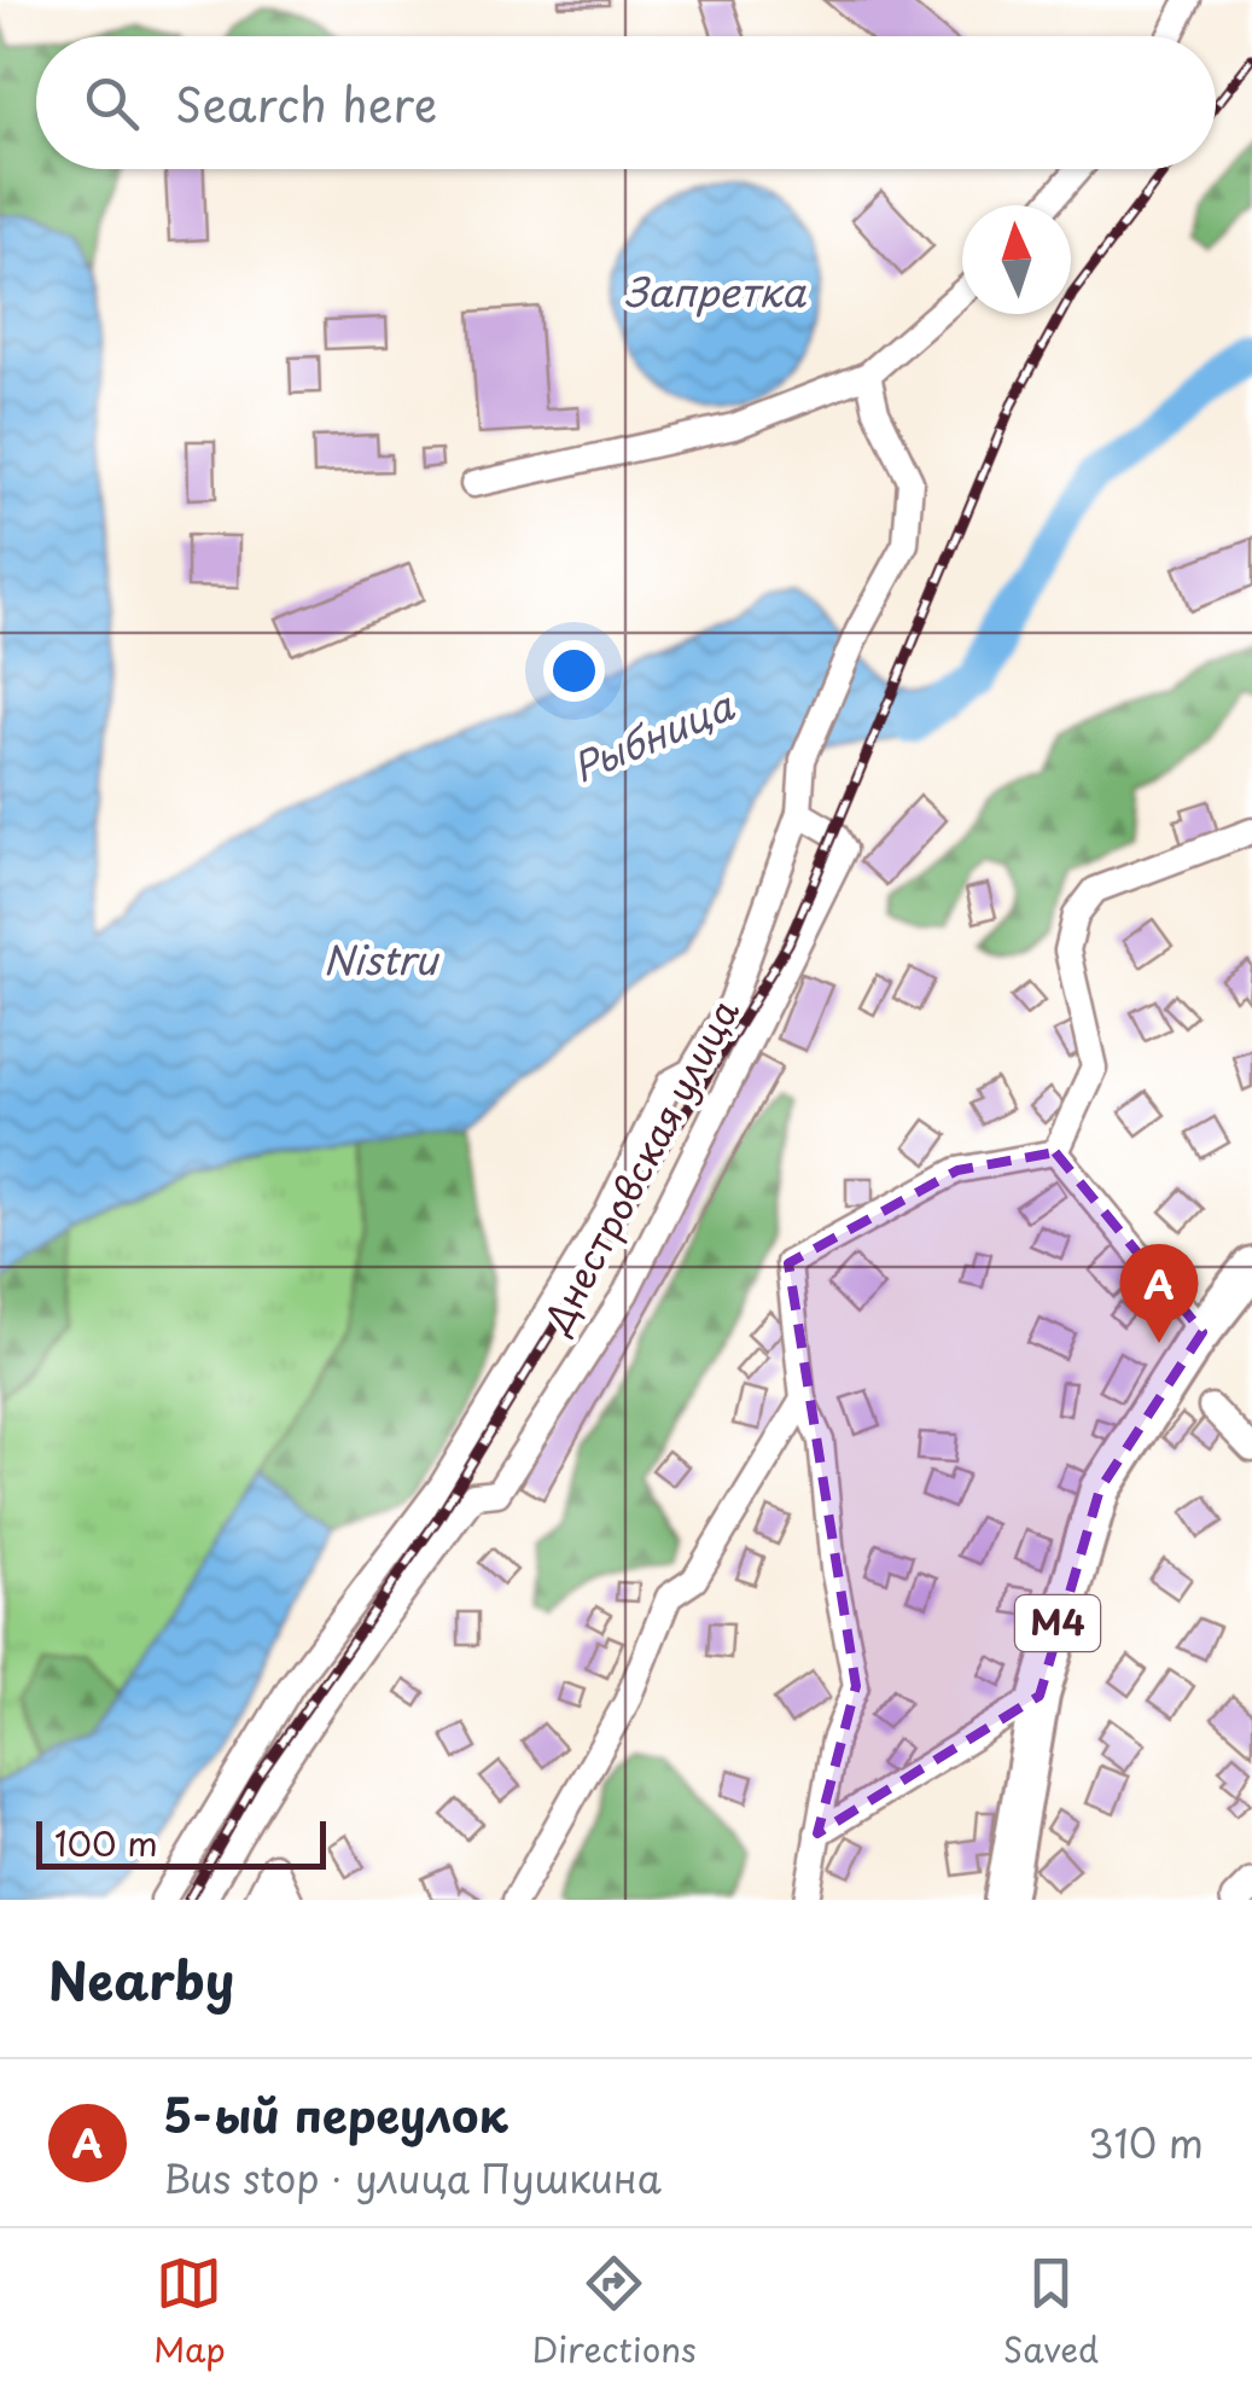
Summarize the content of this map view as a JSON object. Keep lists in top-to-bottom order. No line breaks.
{"streets":{"highway":["M4"],"street":["Днестровская улица"]},"water":["Запретка","Рыбница","Nistru"],"scale_bar":"100 m","north":"top","page":{"search":"Search here","pins":"A","scale":"100 m","heading":"Nearby","list":[{"mark":"A","name":"5-ый переулок","note":"Bus stop · улица Пушкина","value":"310 m"}],"nav":["Map","Directions","Saved"]}}
